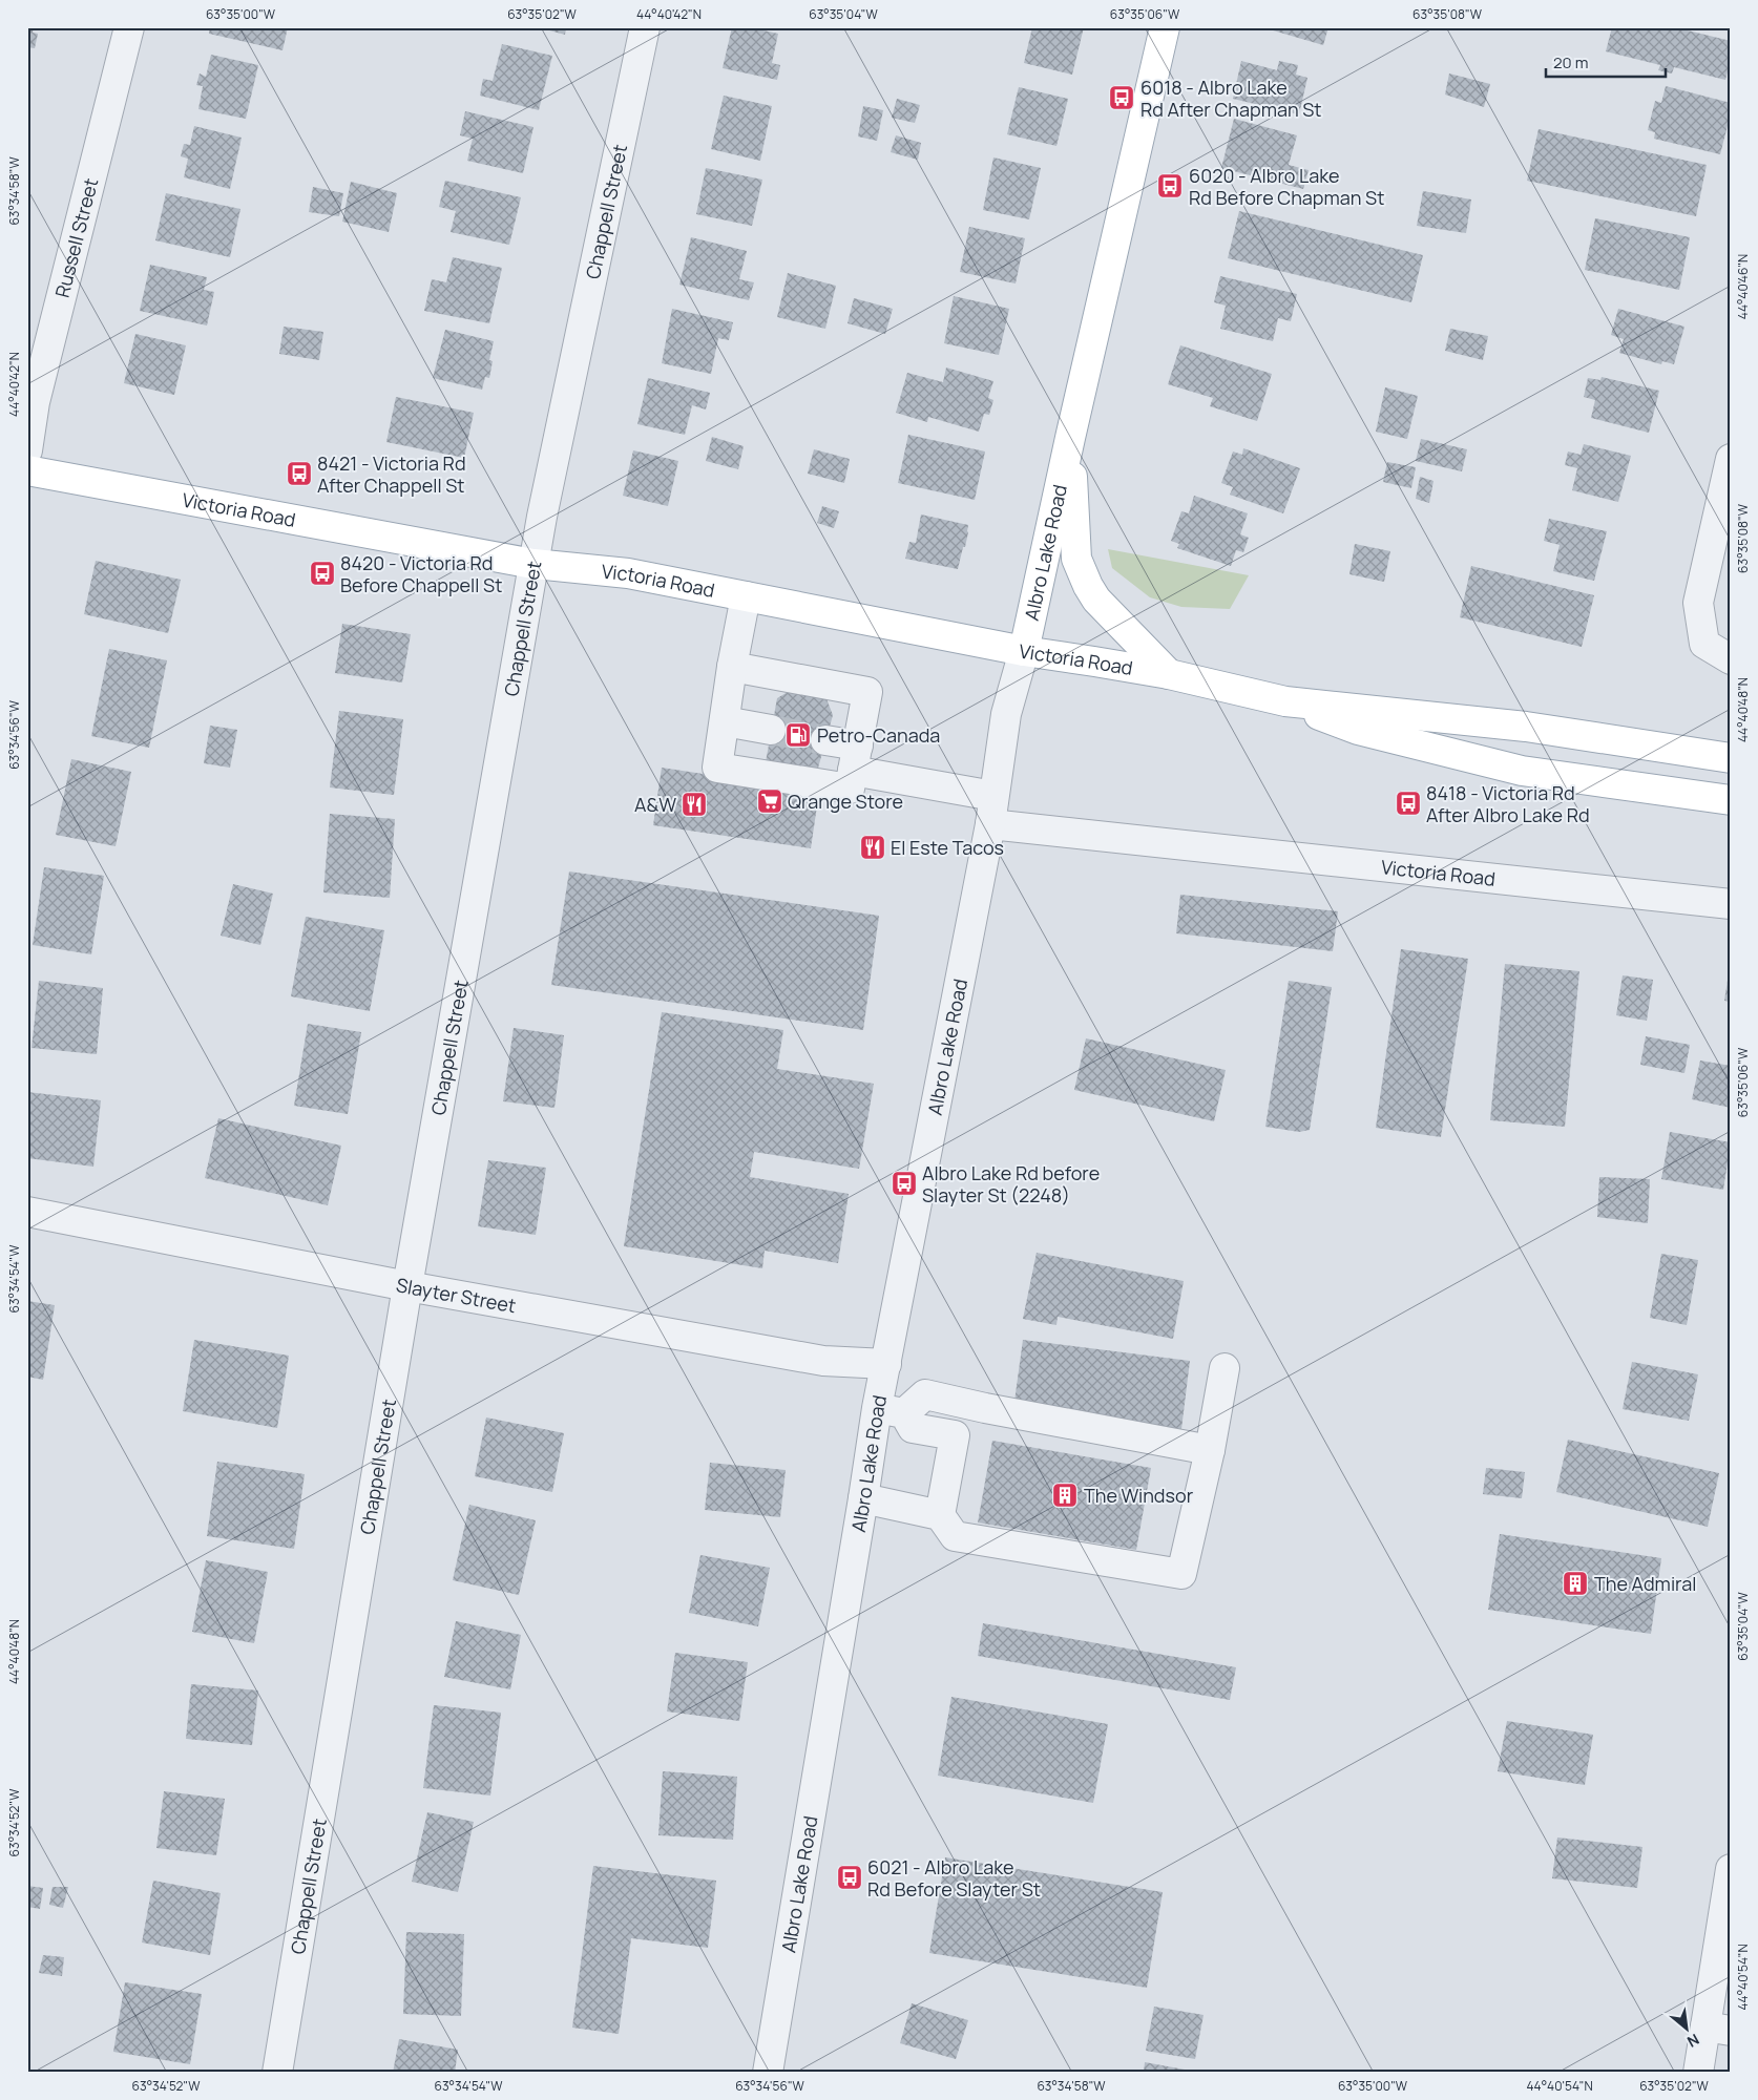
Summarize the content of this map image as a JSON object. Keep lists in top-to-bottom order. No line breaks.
{"streets":{"main road":["Victoria Road","Albro Lake Road"],"street":["Chappell Street","Russell Street","Slayter Street"]},"crossings":[["Chappell Street","Victoria Road"],["Chappell Street","Slayter Street"],["Victoria Road","Albro Lake Road"],["Albro Lake Road","Slayter Street"]],"places":{"bus stop":["6018 - Albro Lake Rd After Chapman St","6020 - Albro Lake Rd Before Chapman St","8421 - Victoria Rd After Chappell St","8420 - Victoria Rd Before Chappell St","8418 - Victoria Rd After Albro Lake Rd","Albro Lake Rd before Slayter St (2248)","6021 - Albro Lake Rd Before Slayter St"],"fuel station":["Petro-Canada"],"supermarket":["Qrange Store"],"restaurant":["A&W","El Este Tacos"],"building":["The Windsor","The Admiral"]},"scale_bar":"20 m","north":"bottom right","coordinates":["63°35'00\"W","63°35'02\"W","44°40'42\"N","63°35'04\"W","63°35'06\"W","63°35'08\"W","63°34'58\"W","44°40'46\"N","44°40'48\"N","63°34'56\"W","63°34'54\"W","63°34'52\"W","44°40'54\"N"]}
